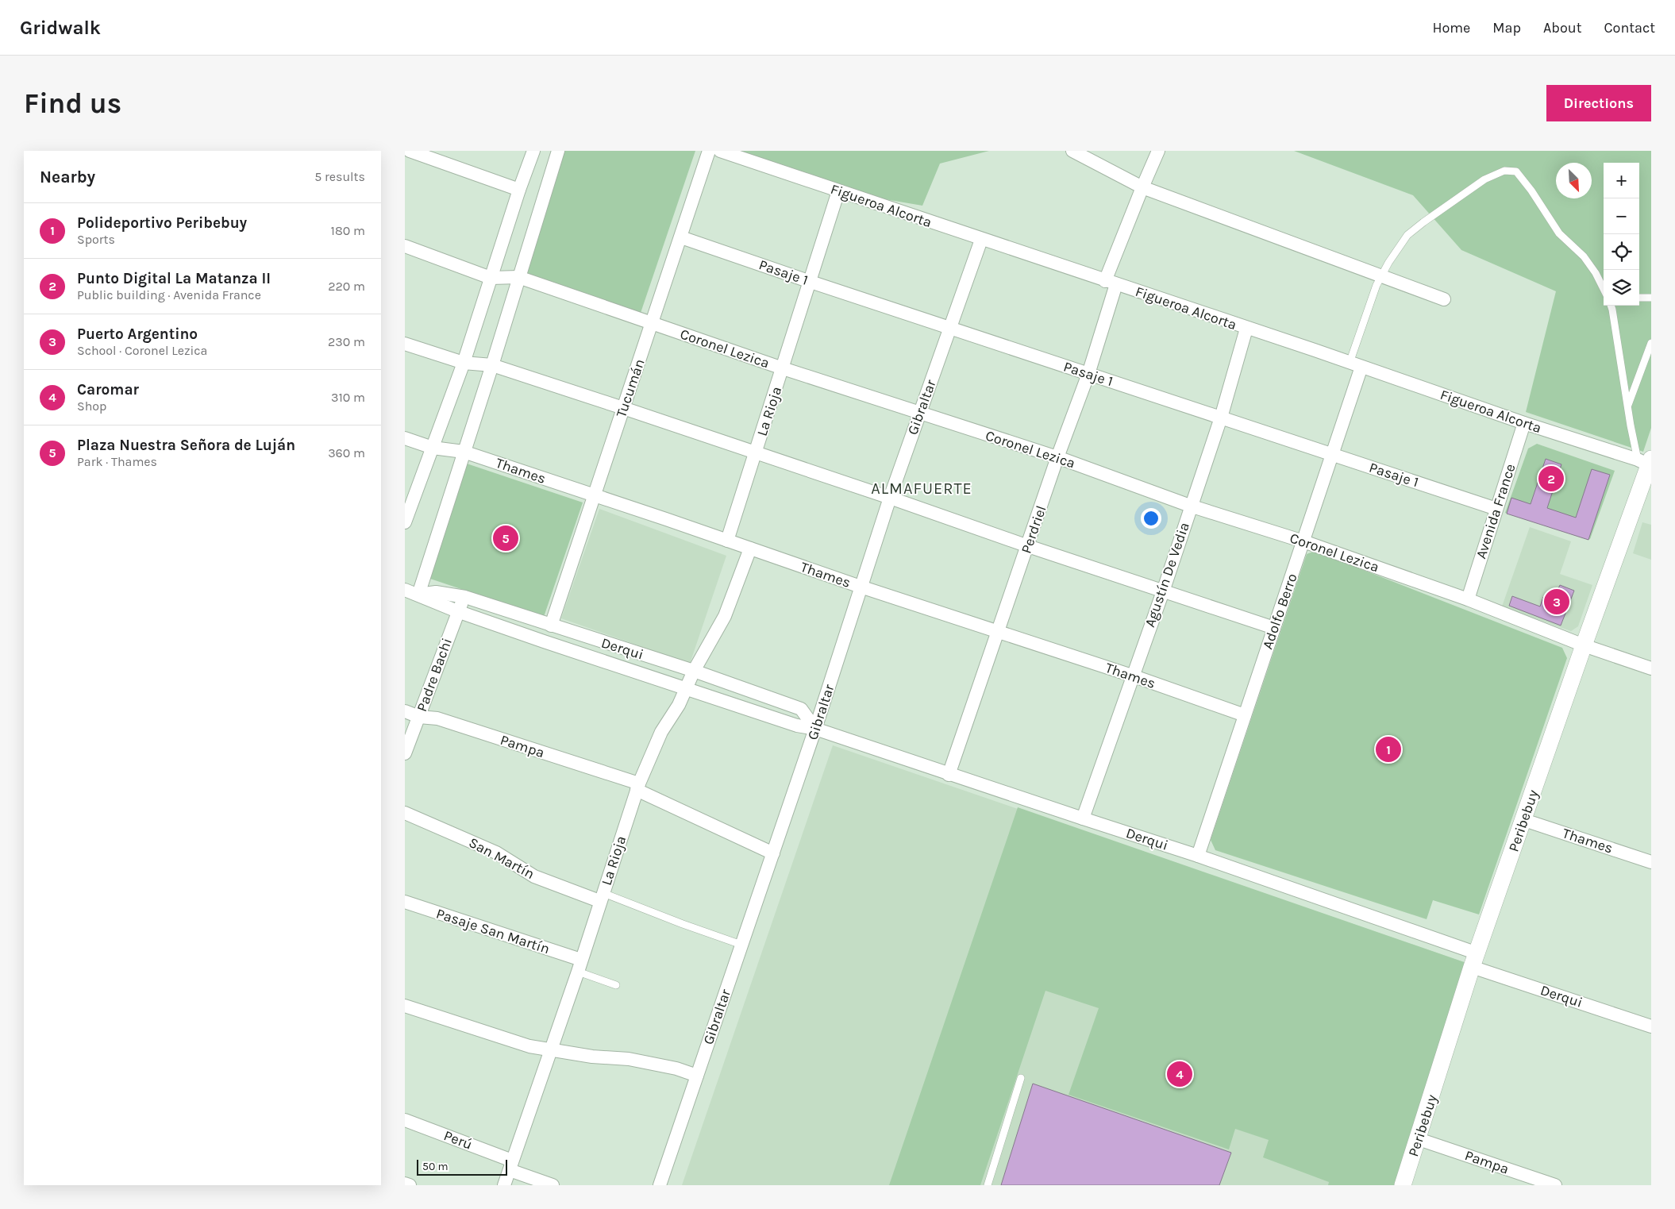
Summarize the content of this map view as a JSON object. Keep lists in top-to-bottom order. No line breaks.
{"streets":{"street":["Figueroa Alcorta","Pasaje 1","Coronel Lezica","Tucumán","Gibraltar","La Rioja","Thames","Avenida France","Perdriel","Agustín De Vedia","Adolfo Berro","Derqui","Padre Bachi","Pampa","Peribebuy","San Martín","Pasaje San Martín","Perú"]},"crossings":[["Figueroa Alcorta","Gibraltar"],["Figueroa Alcorta","La Rioja"],["Figueroa Alcorta","Avenida France"],["Figueroa Alcorta","Perdriel"],["Figueroa Alcorta","Agustín De Vedia"],["Figueroa Alcorta","Adolfo Berro"],["Figueroa Alcorta","Peribebuy"],["Pasaje 1","Tucumán"],["Pasaje 1","Gibraltar"],["Pasaje 1","La Rioja"],["Pasaje 1","Avenida France"],["Pasaje 1","Perdriel"],["Pasaje 1","Agustín De Vedia"],["Pasaje 1","Adolfo Berro"],["Coronel Lezica","Tucumán"],["Coronel Lezica","Gibraltar"],["Coronel Lezica","La Rioja"],["Coronel Lezica","Avenida France"],["Coronel Lezica","Perdriel"],["Coronel Lezica","Agustín De Vedia"],["Coronel Lezica","Adolfo Berro"],["Coronel Lezica","Peribebuy"],["Tucumán","Thames"],["Tucumán","Derqui"],["Gibraltar","Thames"],["Gibraltar","Derqui"],["Gibraltar","Pampa"],["La Rioja","Thames"],["La Rioja","Derqui"],["La Rioja","Pampa"],["La Rioja","San Martín"],["La Rioja","Pasaje San Martín"],["La Rioja","Perú"],["Thames","Perdriel"],["Thames","Agustín De Vedia"],["Thames","Adolfo Berro"],["Thames","Peribebuy"],["Perdriel","Derqui"],["Agustín De Vedia","Derqui"],["Adolfo Berro","Derqui"],["Derqui","Padre Bachi"],["Derqui","Peribebuy"],["Padre Bachi","Pampa"],["Pampa","Peribebuy"]],"districts":["ALMAFUERTE"],"scale_bar":"50 m","north":"bottom right","page":{"header":"Gridwalk","nav":["Home","Map","About","Contact"],"buttons":"Directions","title":"Find us","heading":["Nearby","5 results"],"map_buttons":["+","−"],"list":[{"mark":"1","name":"Polideportivo Peribebuy","note":"Sports","value":"180 m"},{"mark":"2","name":"Punto Digital La Matanza II","note":"Public building · Avenida France","value":"220 m"},{"mark":"3","name":"Puerto Argentino","note":"School · Coronel Lezica","value":"230 m"},{"mark":"4","name":"Caromar","note":"Shop","value":"310 m"},{"mark":"5","name":"Plaza Nuestra Señora de Luján","note":"Park · Thames","value":"360 m"}],"pins":["2","5","3","1","4"],"scale":"50 m"}}
